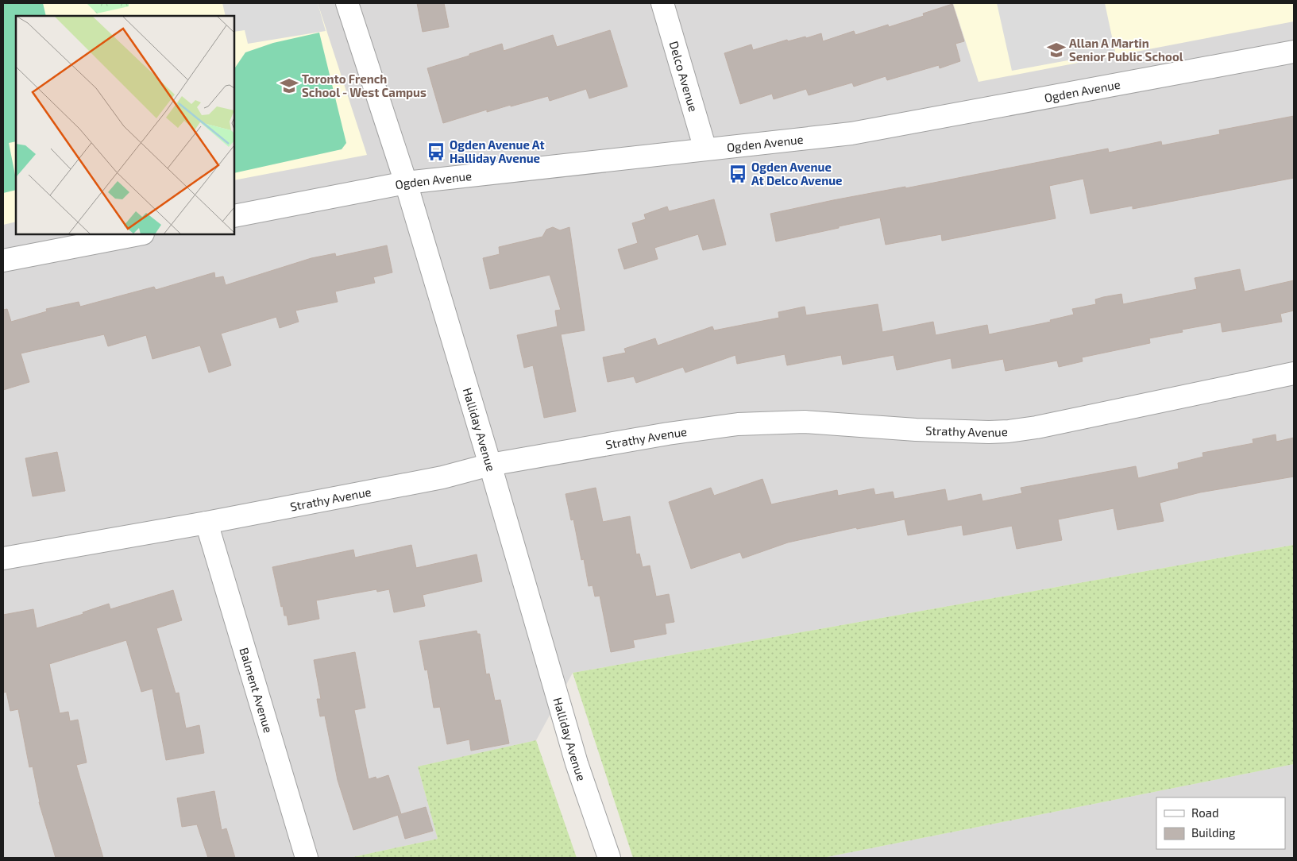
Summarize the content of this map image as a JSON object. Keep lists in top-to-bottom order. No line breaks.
{"streets":{"street":["Delco Avenue","Ogden Avenue","Halliday Avenue","Strathy Avenue","Balment Avenue"]},"crossings":[["Delco Avenue","Ogden Avenue"],["Ogden Avenue","Halliday Avenue"],["Halliday Avenue","Strathy Avenue"],["Strathy Avenue","Balment Avenue"]],"places":{"school or university":["Allan A Martin Senior Public School","Toronto French School - West Campus"],"bus stop":["Ogden Avenue At Halliday Avenue","Ogden Avenue At Delco Avenue"]},"legend":["Road","Building"]}
